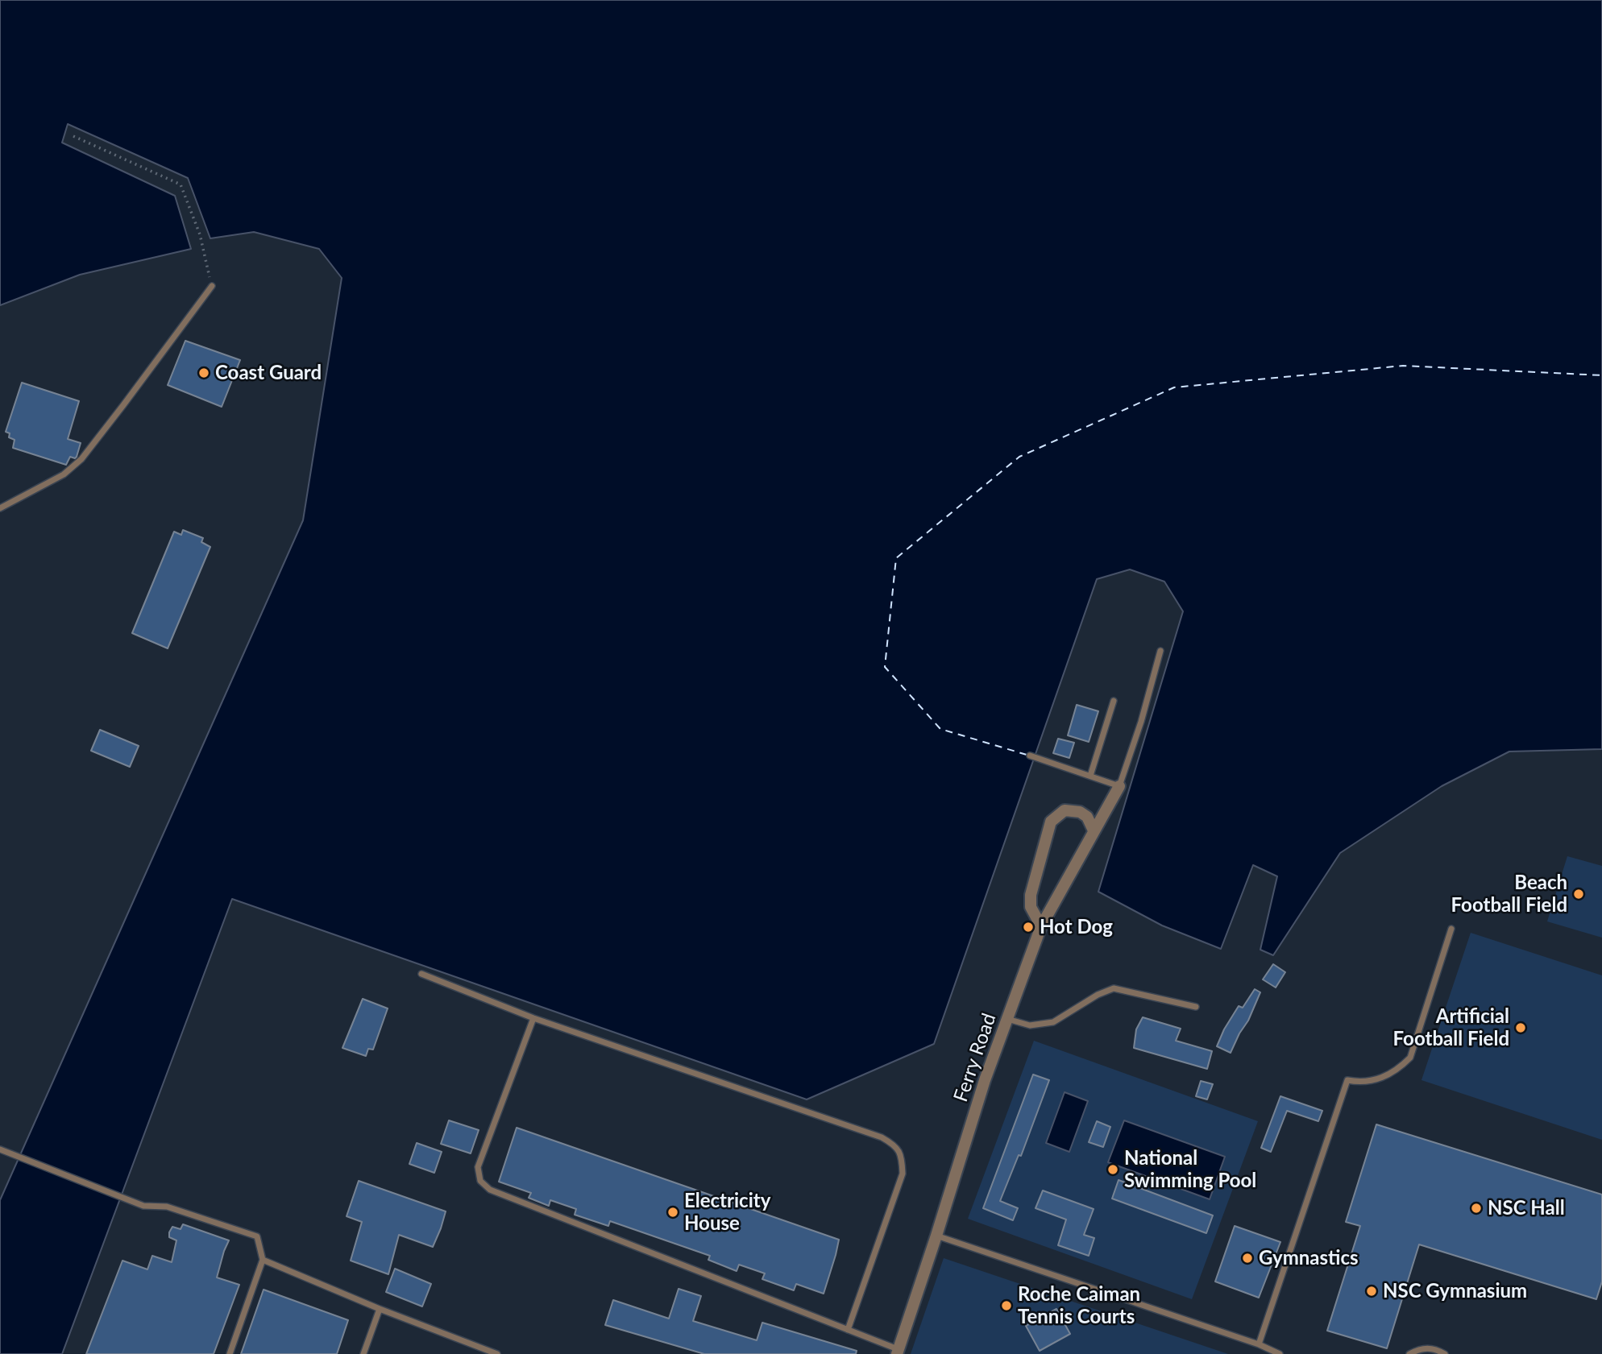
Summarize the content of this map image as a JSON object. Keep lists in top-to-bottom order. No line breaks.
{"streets":{"street":["Ferry Road"]},"places":["Coast Guard","Beach Football Field","Hot Dog","Artificial Football Field","National Swimming Pool","NSC Hall","Electricity House","Gymnastics","NSC Gymnasium","Roche Caiman Tennis Courts"]}
